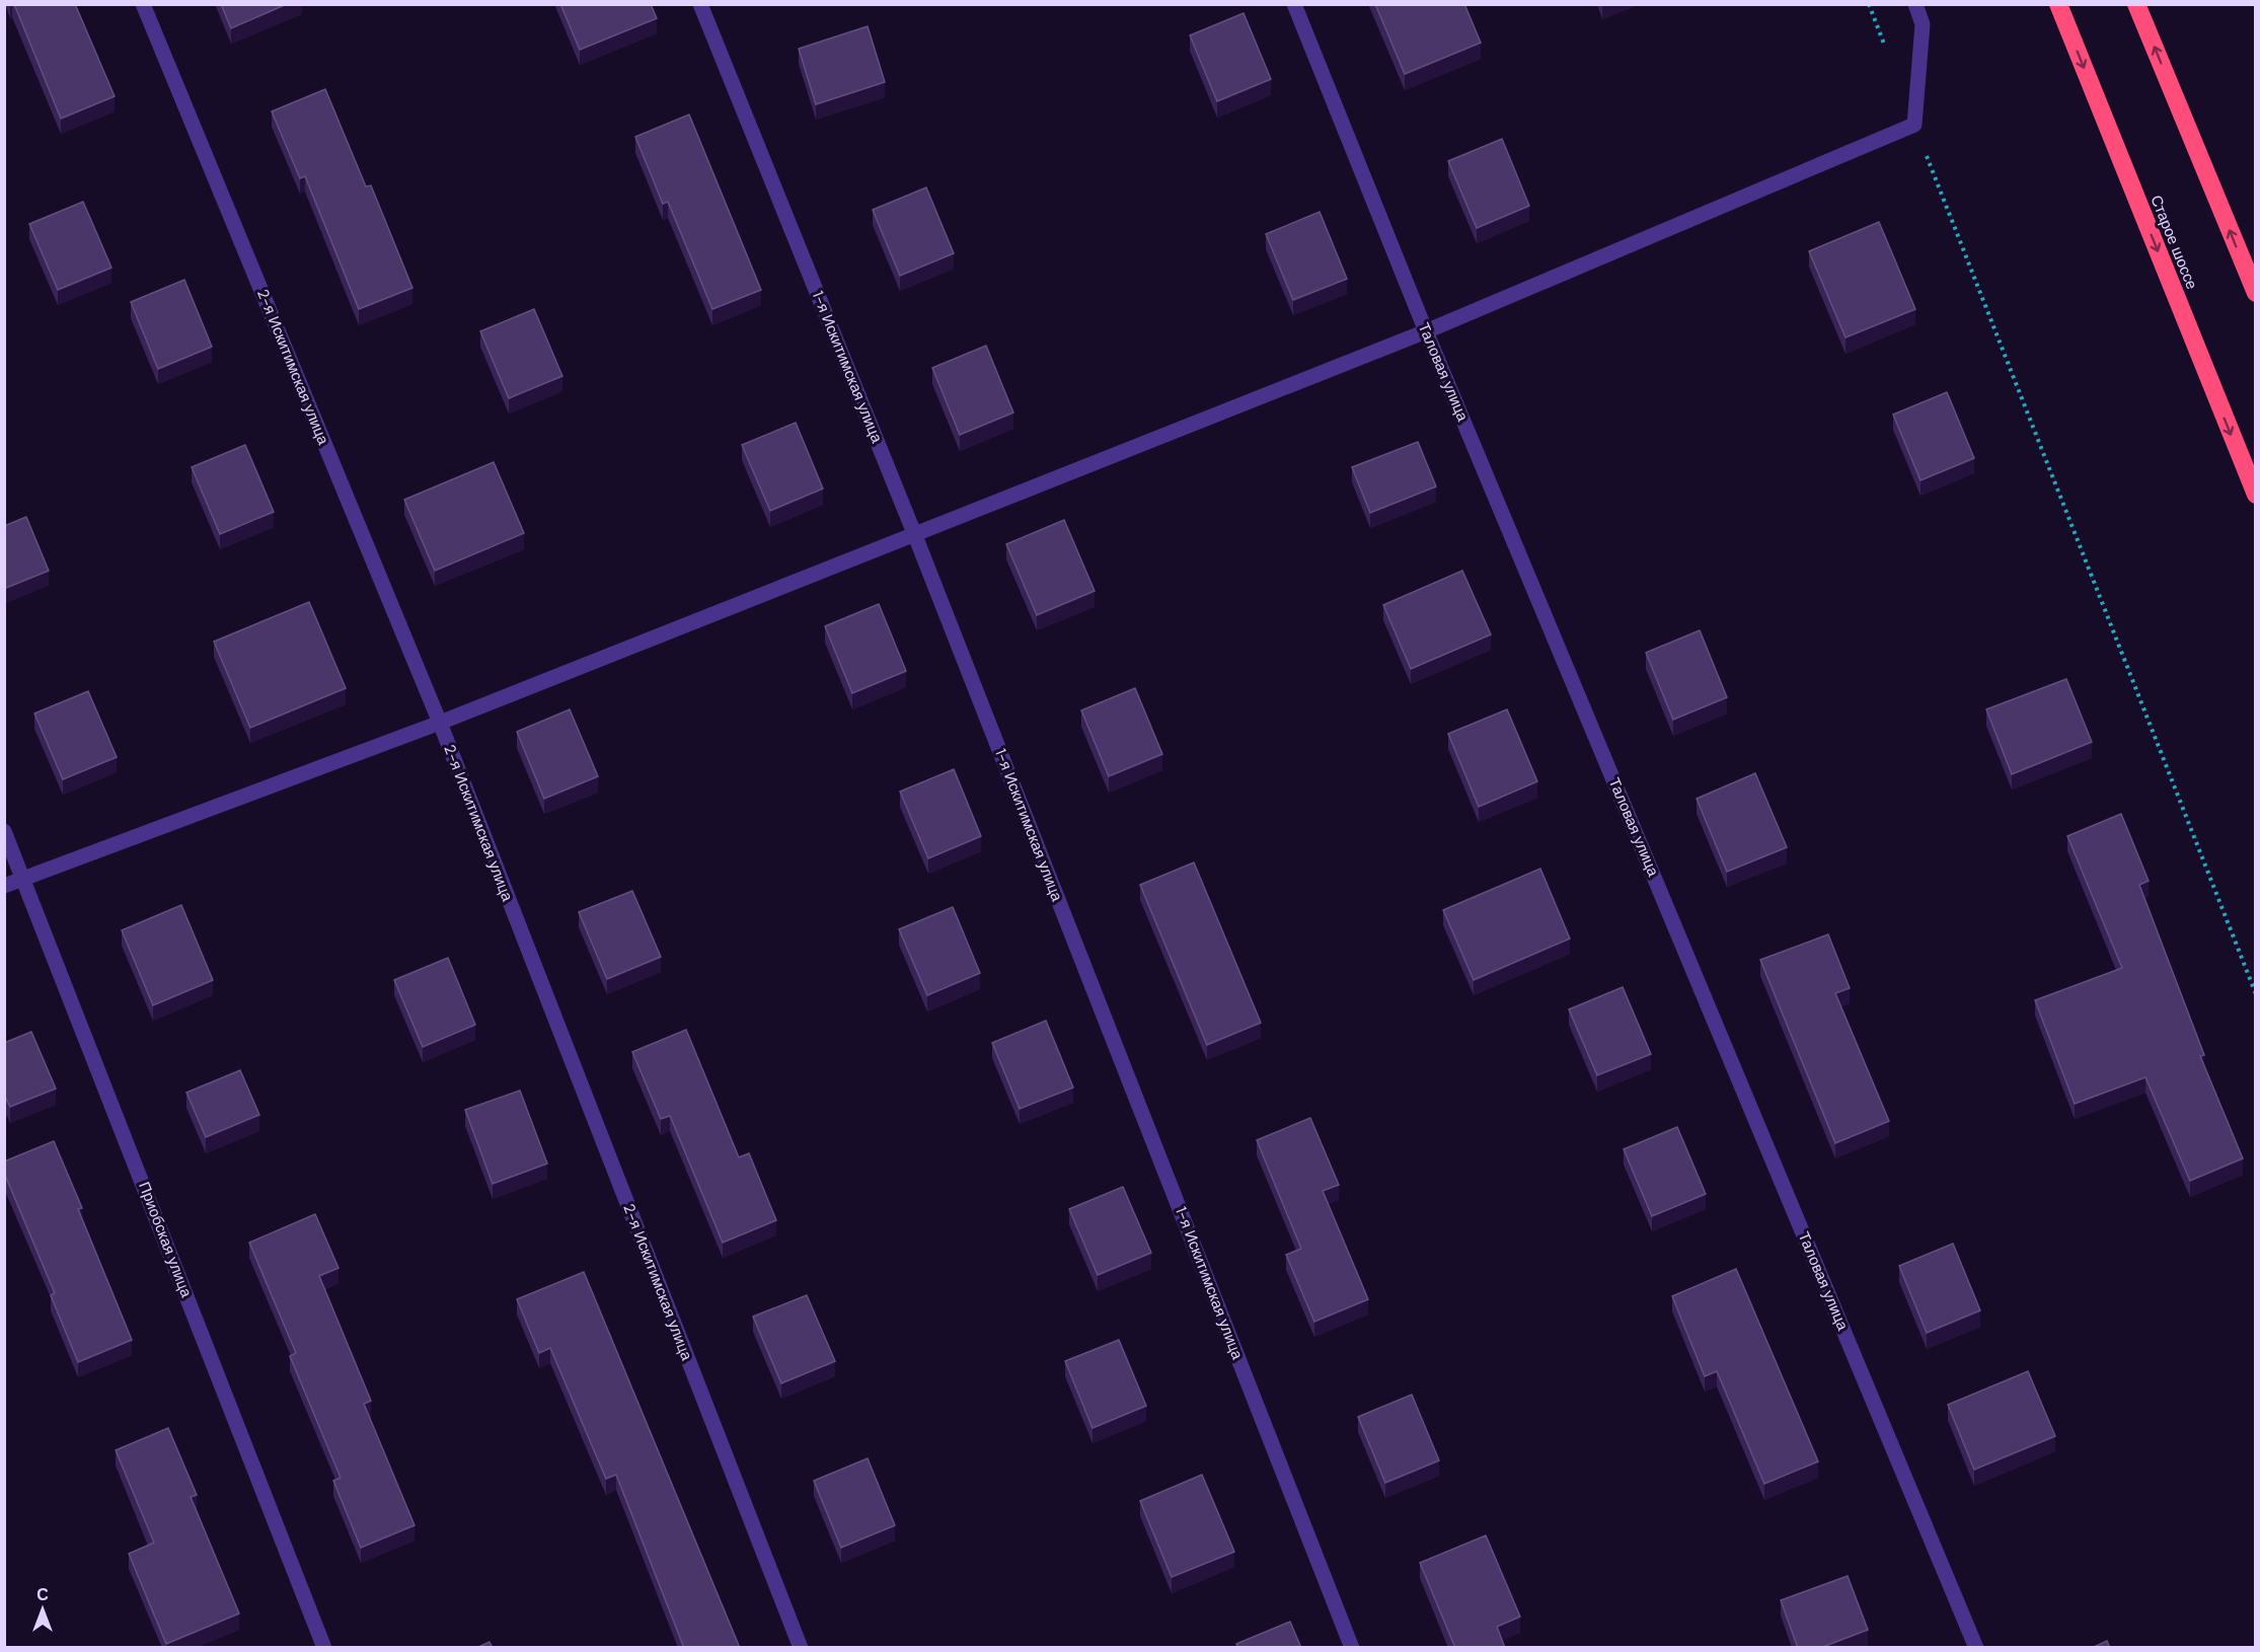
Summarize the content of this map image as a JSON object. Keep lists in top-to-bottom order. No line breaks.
{"streets":{"highway":["Старое шоссе"],"street":["2-я Искитимская улица","1-я Искитимская улица","Таловая улица","Приобская улица"]},"north":"top"}
